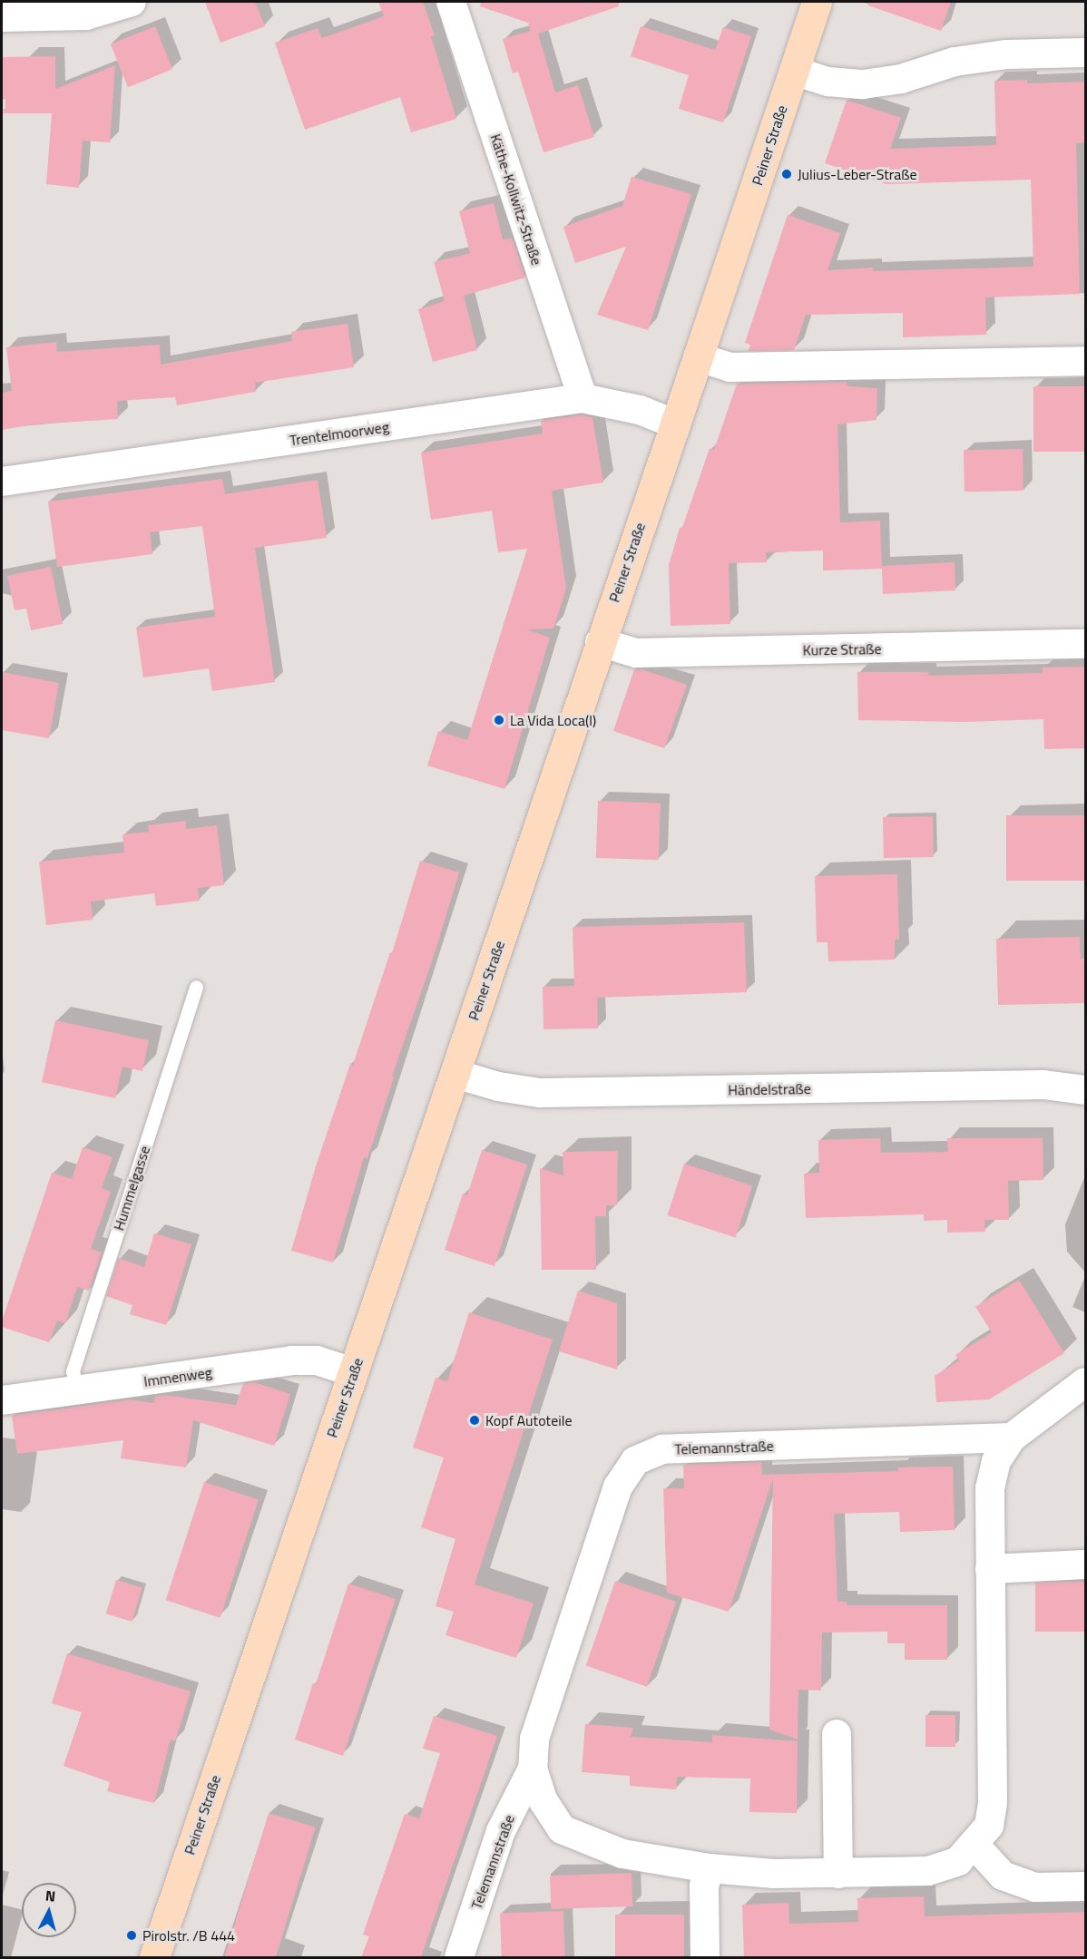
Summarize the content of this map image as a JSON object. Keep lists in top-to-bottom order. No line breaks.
{"streets":{"main road":["Peiner Straße"],"street":["Käthe-Kollwitz-Straße","Trentelmoorweg","Kurze Straße","Händelstraße","Immenweg","Telemannstraße"],"lane":["Hummelgasse"]},"crossings":[["Peiner Straße","Trentelmoorweg"],["Peiner Straße","Kurze Straße"],["Peiner Straße","Händelstraße"],["Peiner Straße","Immenweg"],["Käthe-Kollwitz-Straße","Trentelmoorweg"],["Hummelgasse","Immenweg"]],"places":["Julius-Leber-Straße","La Vida Loca(l)","Kopf Autoteile","Pirolstr. /B 444"],"north":"top"}
